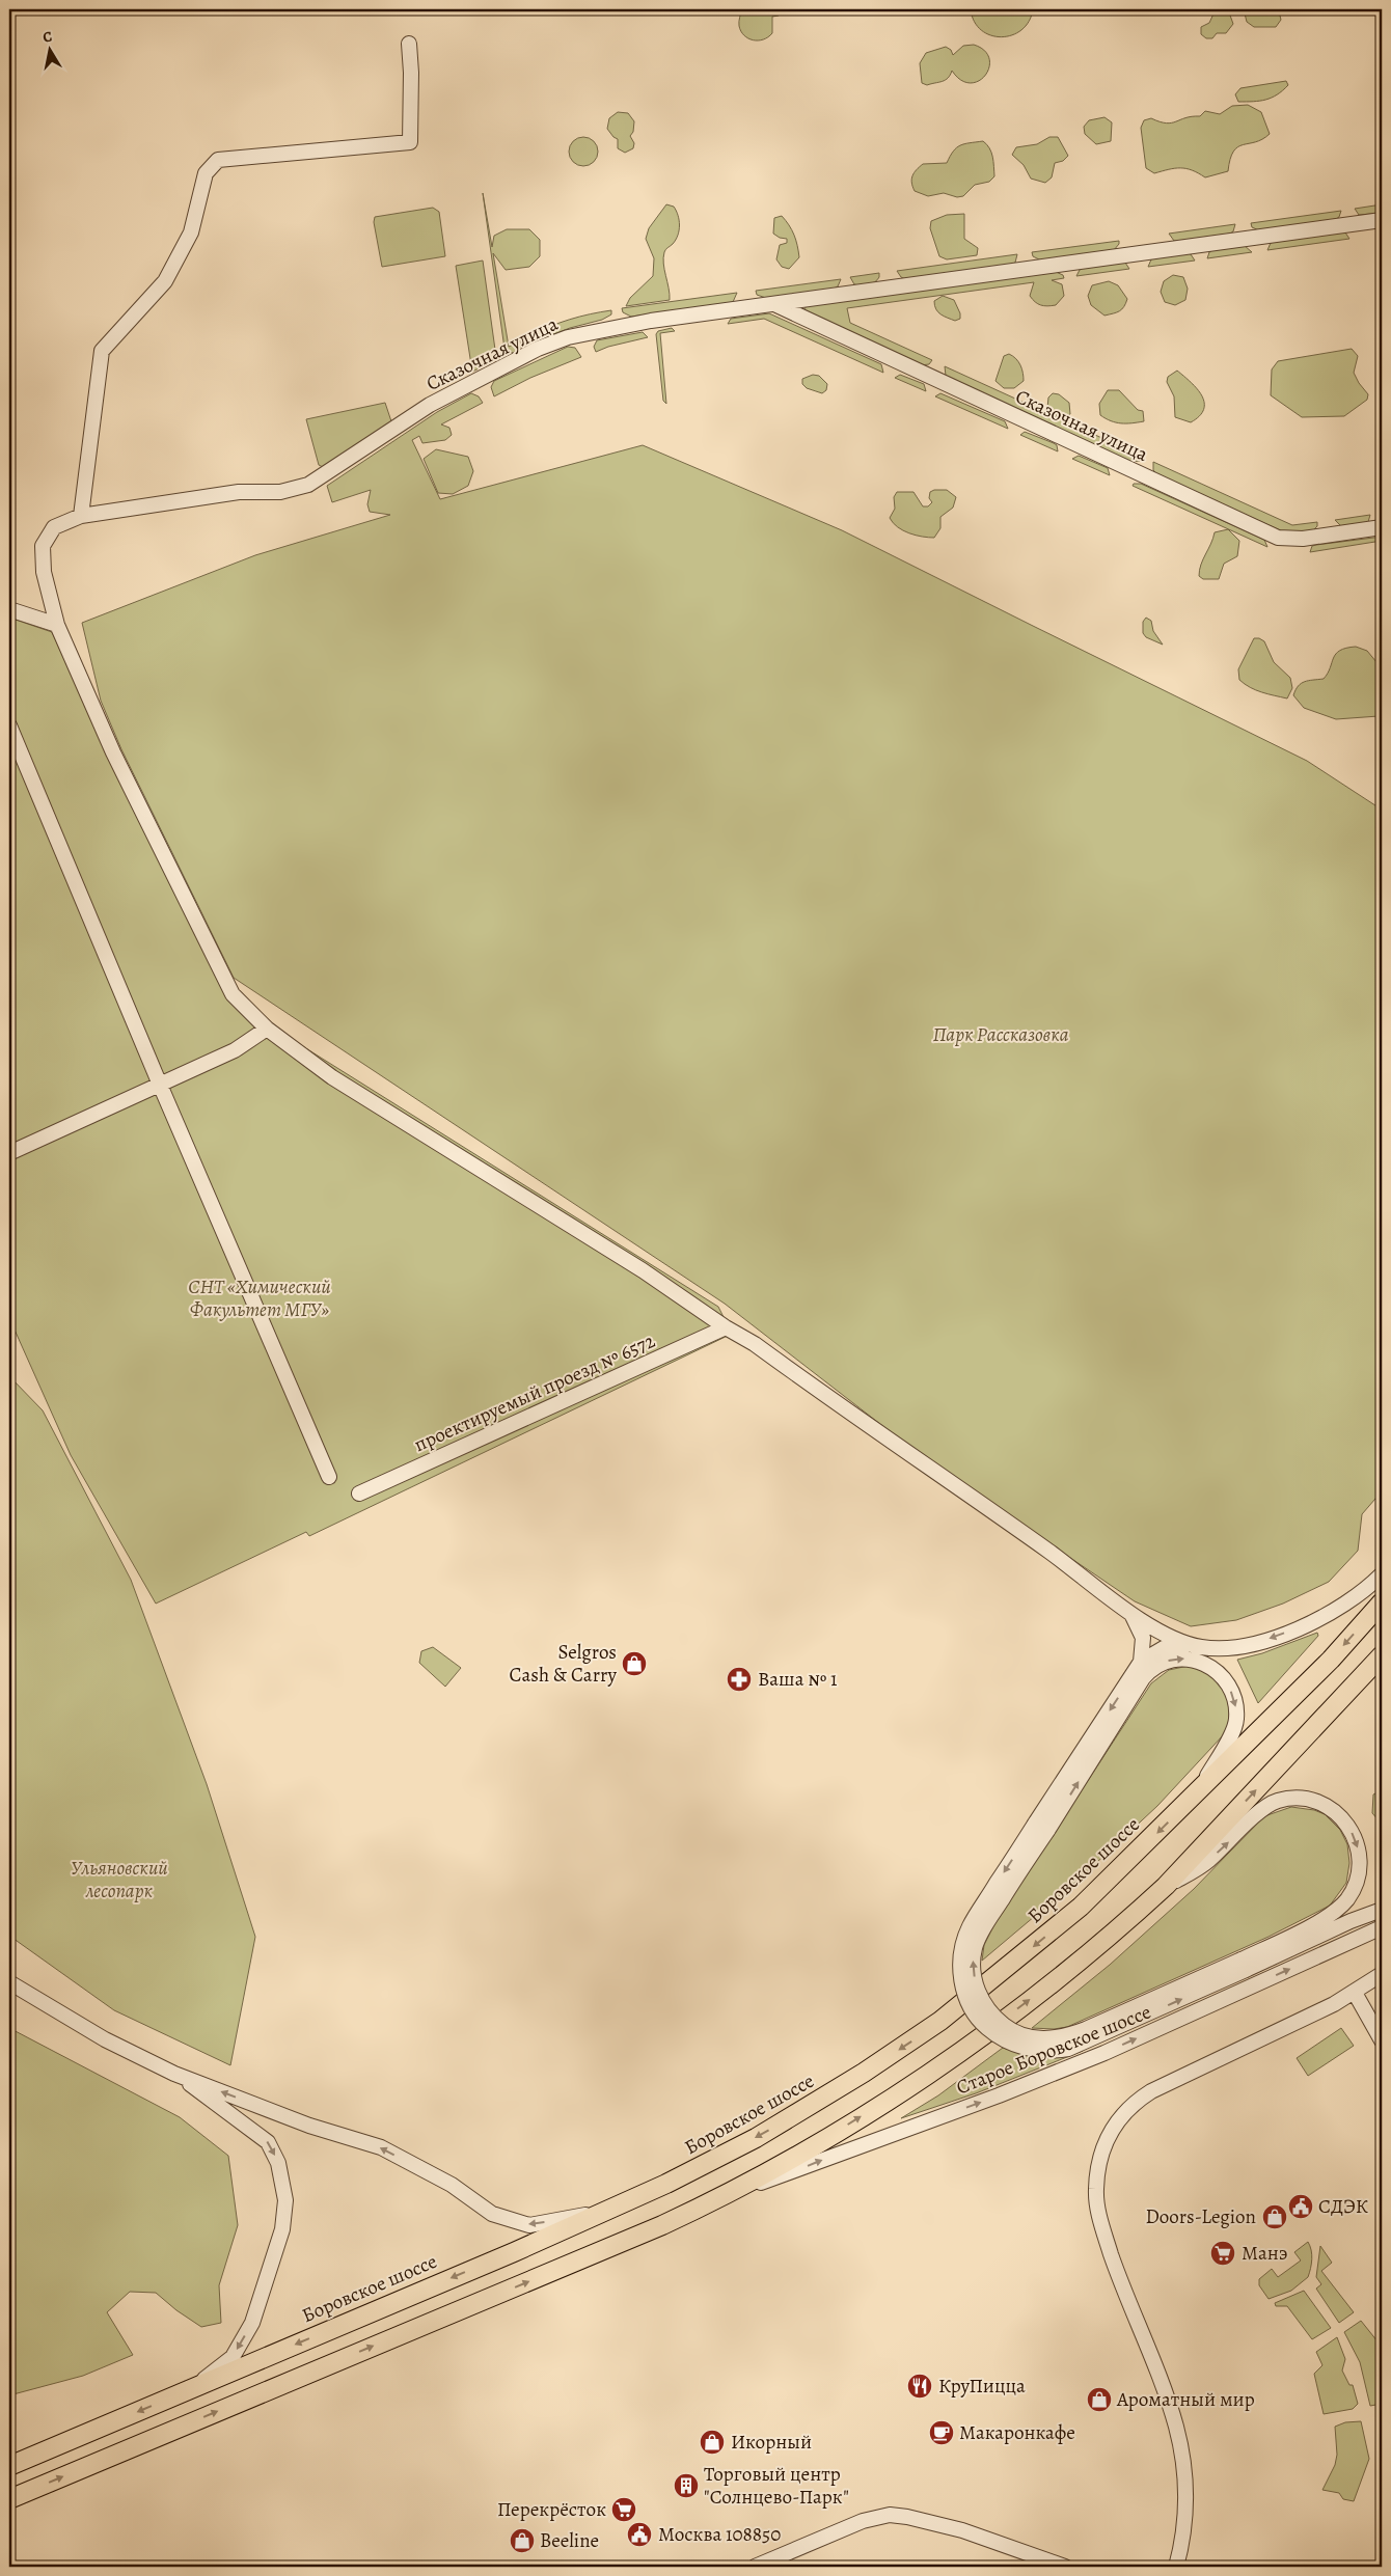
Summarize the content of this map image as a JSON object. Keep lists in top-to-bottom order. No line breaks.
{"streets":{"main road":["Боровское шоссе"],"street":["Сказочная улица","проектируемый проезд № 6572","Старое Боровское шоссе"]},"crossings":[["Сказочная улица","проектируемый проезд № 6572"]],"parks":["Парк Рассказовка","СНТ «Химический Факультет МГУ»","Ульяновский лесопарк"],"places":{"shop":["Selgros Cash & Carry","Doors-Legion","Ароматный мир","Икорный","Beeline"],"pharmacy":["Ваша № 1"],"public building":["СДЭК","Москва 108850"],"supermarket":["Манэ","Перекрёсток"],"restaurant":["КруПицца"],"cafe":["Макаронкафе"],"building":["Торговый центр \"Солнцево-Парк\""]},"north":"top"}
